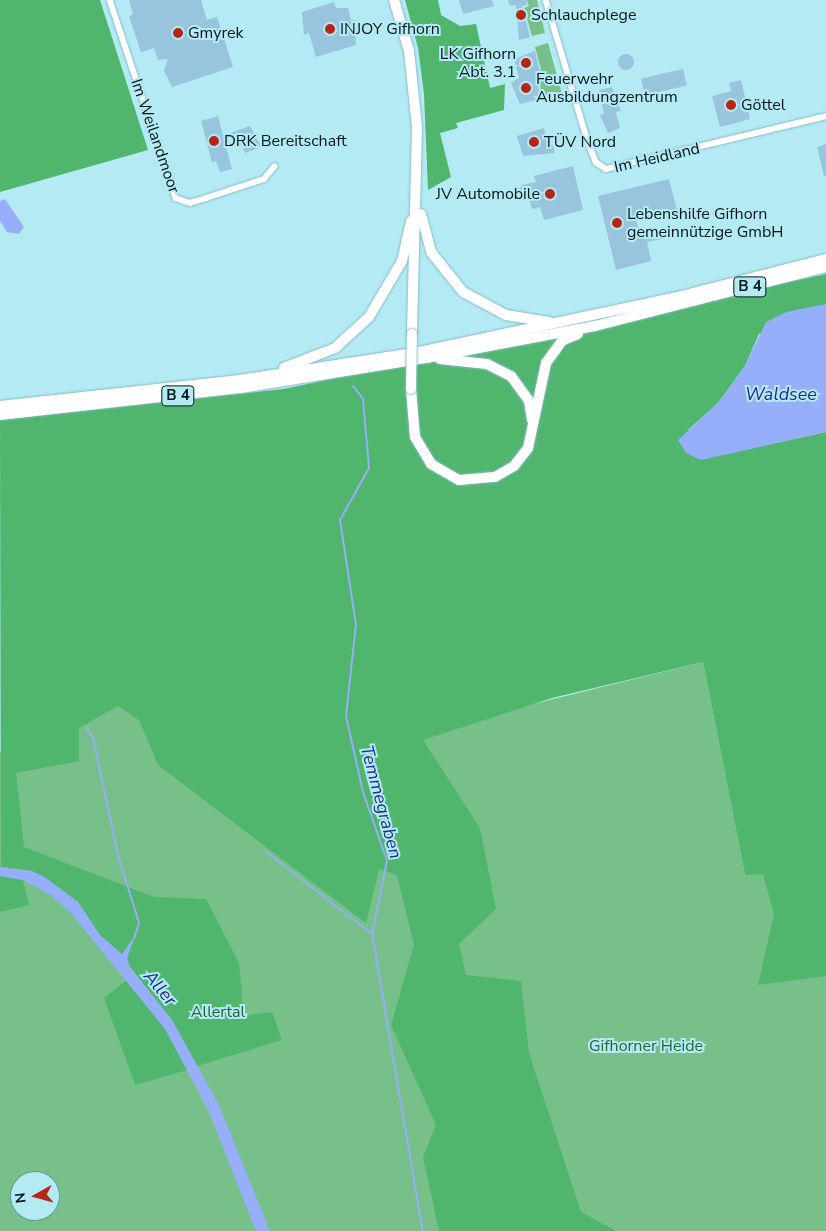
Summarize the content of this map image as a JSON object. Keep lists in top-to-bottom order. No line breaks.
{"streets":{"highway":["B 4"],"street":["Im Weilandmoor","Im Heidland"]},"water":["Waldsee","Temmegraben","Aller"],"parks":["Allertal","Gifhorner Heide"],"places":["Schlauchplege","INJOY Gifhorn","Gmyrek","LK Gifhorn Abt. 3.1","Feuerwehr Ausbildungzentrum","Göttel","DRK Bereitschaft","TÜV Nord","JV Automobile","Lebenshilfe Gifhorn gemeinnützige GmbH"],"north":"left"}
